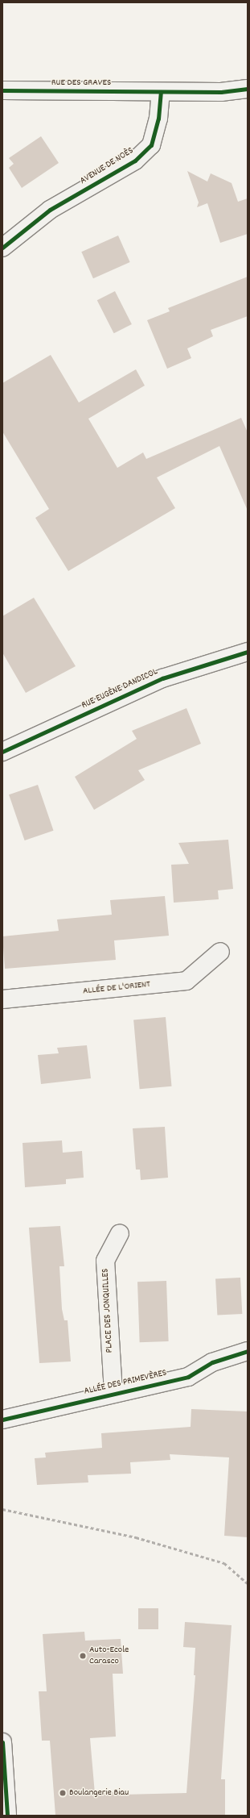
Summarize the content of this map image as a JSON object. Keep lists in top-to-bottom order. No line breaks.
{"streets":{"street":["RUE DES GRAVES","AVENUE DE NOÈS","RUE EUGÈNE DANDICOL","ALLÉE DE L'ORIENT","PLACE DES JONQUILLES","ALLÉE DES PRIMEVÈRES"]},"crossings":[["RUE DES GRAVES","AVENUE DE NOÈS"],["PLACE DES JONQUILLES","ALLÉE DES PRIMEVÈRES"]],"places":["Auto-Ecole Carasco","Boulangerie Biau"]}
